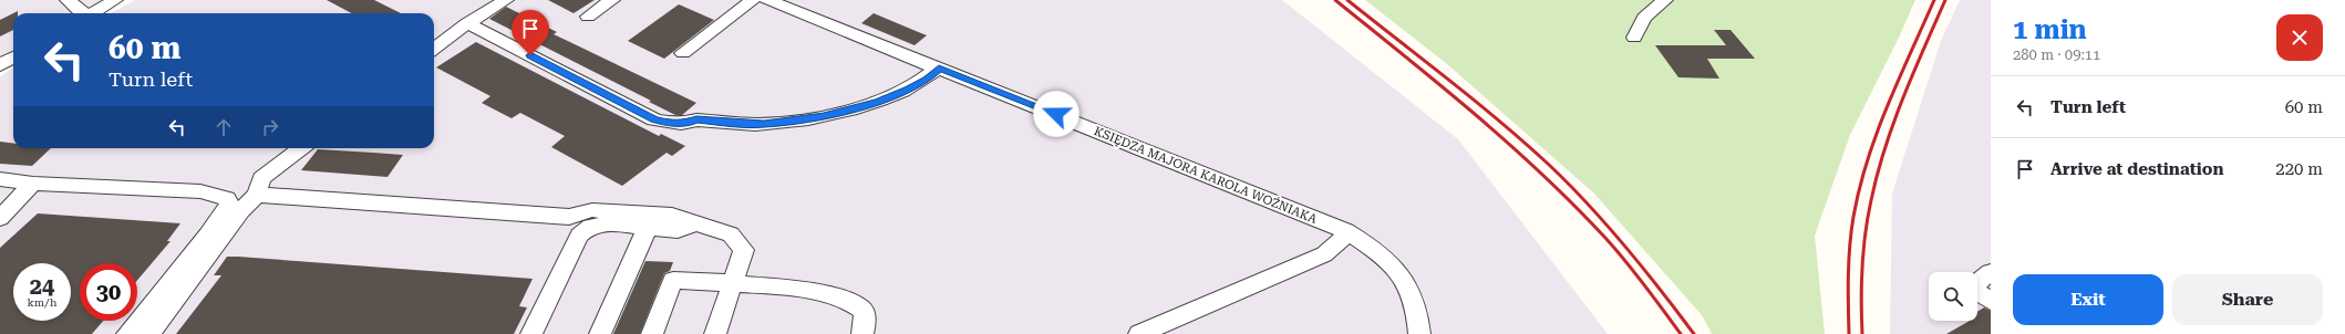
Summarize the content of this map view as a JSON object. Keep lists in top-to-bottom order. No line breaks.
{"streets":{"street":["KSIĘDZA MAJORA KAROLA WOŹNIAKA"]},"page":{"heading":["1 min","280 m · 09:11"],"turn":["60 m","Turn left"],"list":[{"name":"Turn left","value":"60 m"},{"name":"Arrive at destination","value":"220 m"}],"speed":"24 km/h","limit":"30","buttons":["Exit","Share"]}}
